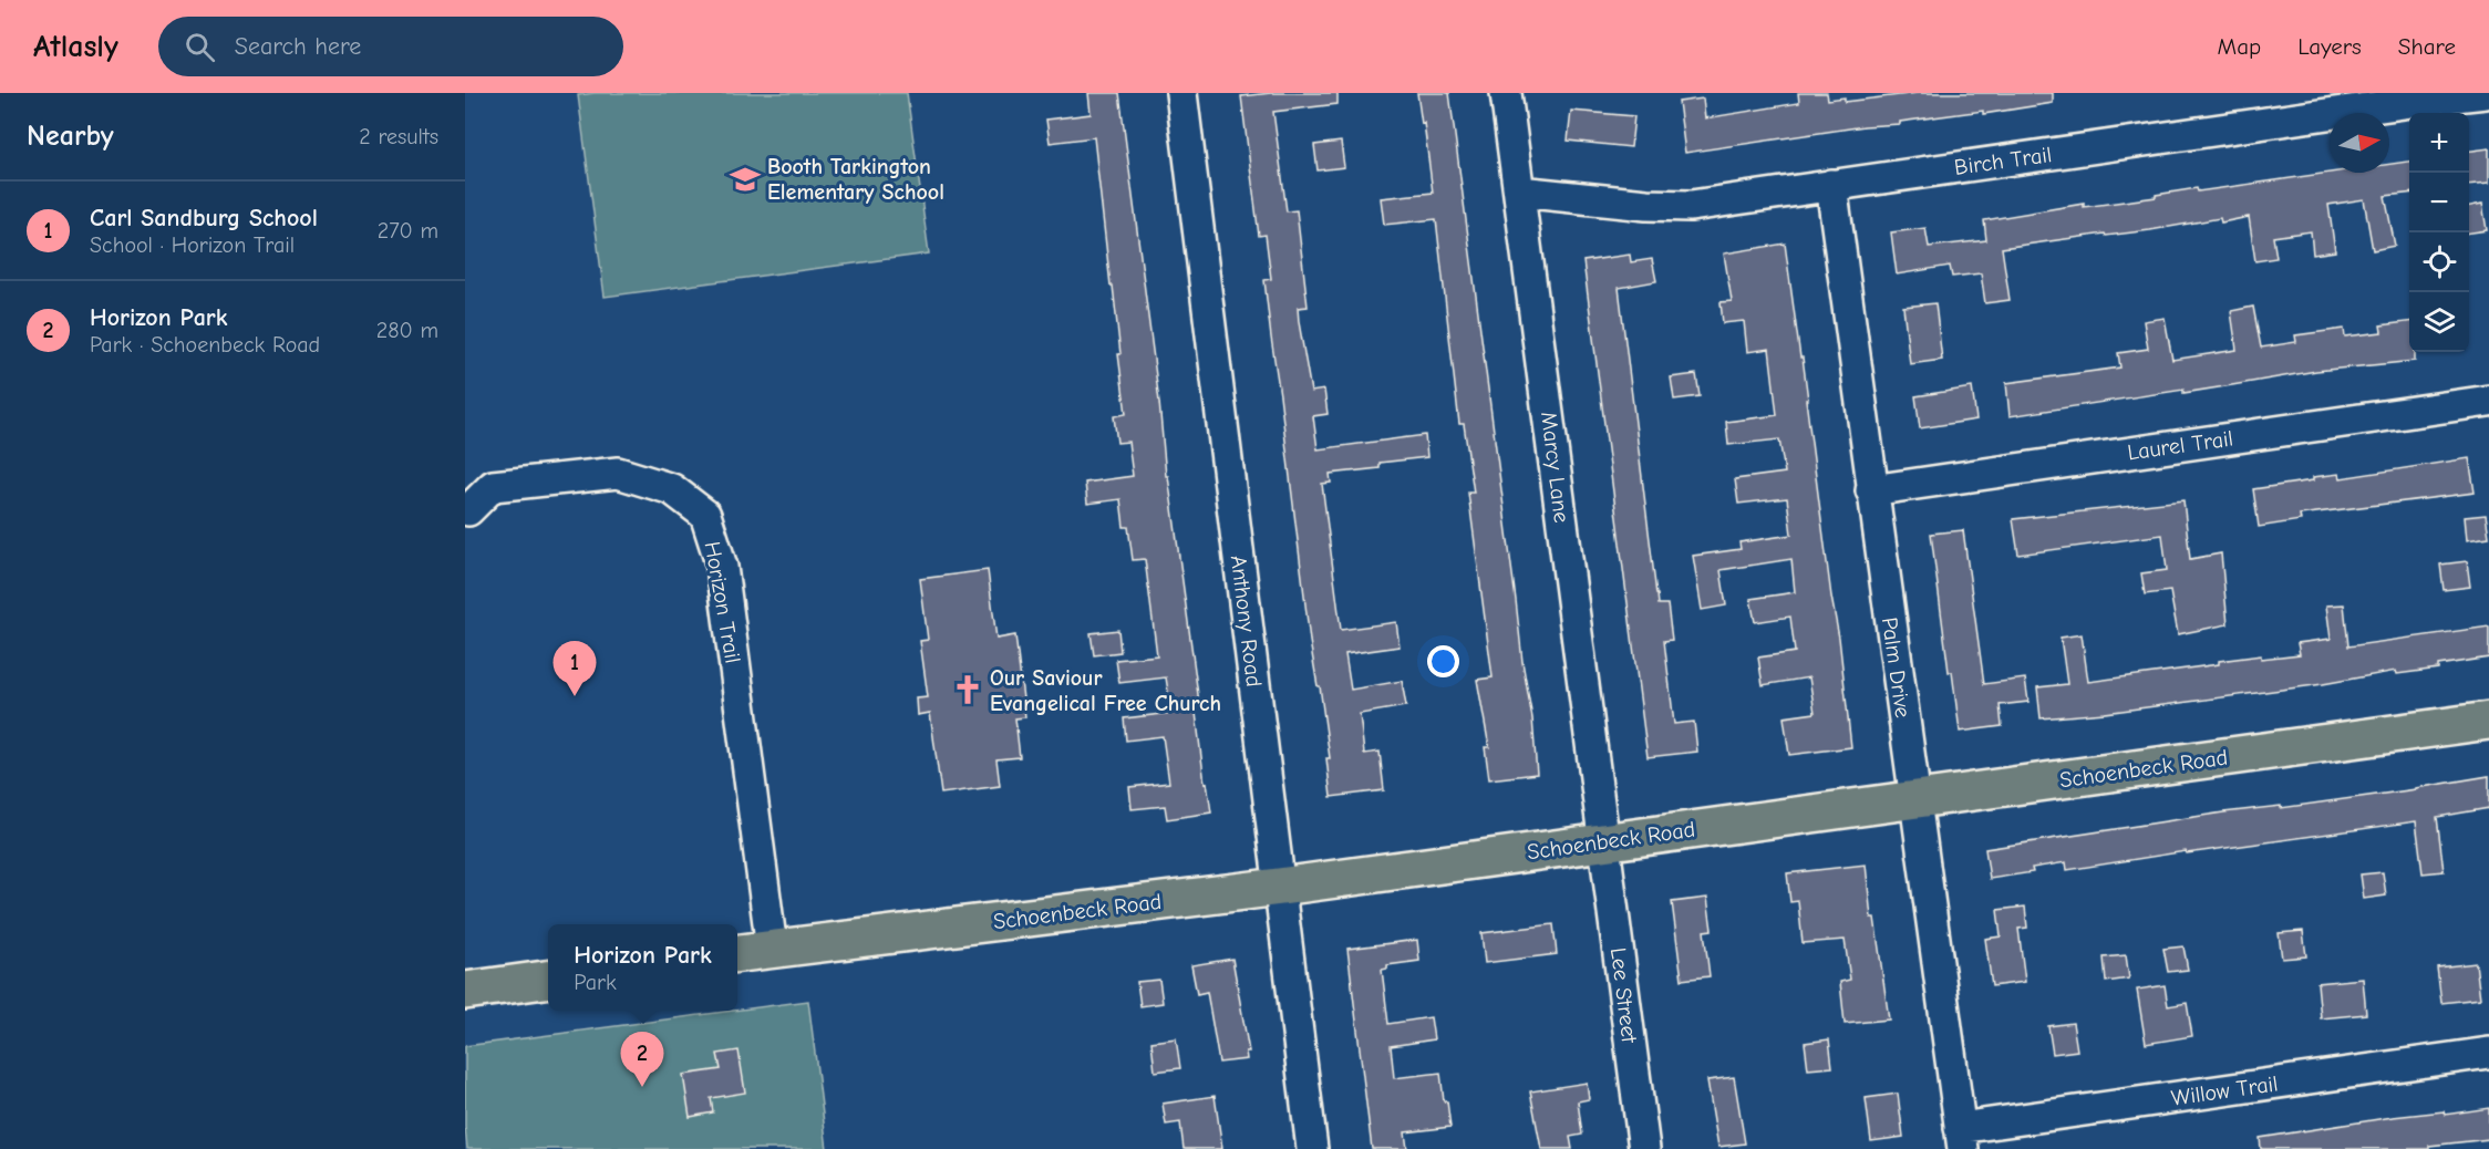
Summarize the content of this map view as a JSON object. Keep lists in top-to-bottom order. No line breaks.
{"streets":{"main road":["Schoenbeck Road"],"street":["Birch Trail","Laurel Trail","Marcy Lane","Horizon Trail","Anthony Road","Palm Drive","Lee Street","Willow Trail"]},"crossings":[["Birch Trail","Marcy Lane"],["Birch Trail","Palm Drive"],["Laurel Trail","Palm Drive"],["Marcy Lane","Schoenbeck Road"],["Marcy Lane","Lee Street"],["Horizon Trail","Schoenbeck Road"],["Anthony Road","Schoenbeck Road"],["Palm Drive","Schoenbeck Road"],["Palm Drive","Willow Trail"],["Schoenbeck Road","Lee Street"]],"places":{"school or university":["Booth Tarkington Elementary School"],"church":["Our Saviour Evangelical Free Church"]},"north":"right","page":{"header":"Atlasly","search":"Search here","nav":["Map","Layers","Share"],"heading":["Nearby","2 results"],"map_buttons":["+","−"],"list":[{"mark":"1","name":"Carl Sandburg School","note":"School · Horizon Trail","value":"270 m"},{"mark":"2","name":"Horizon Park","note":"Park · Schoenbeck Road","value":"280 m"}],"pins":["1","2"],"popup":["Horizon Park","Park"]}}
